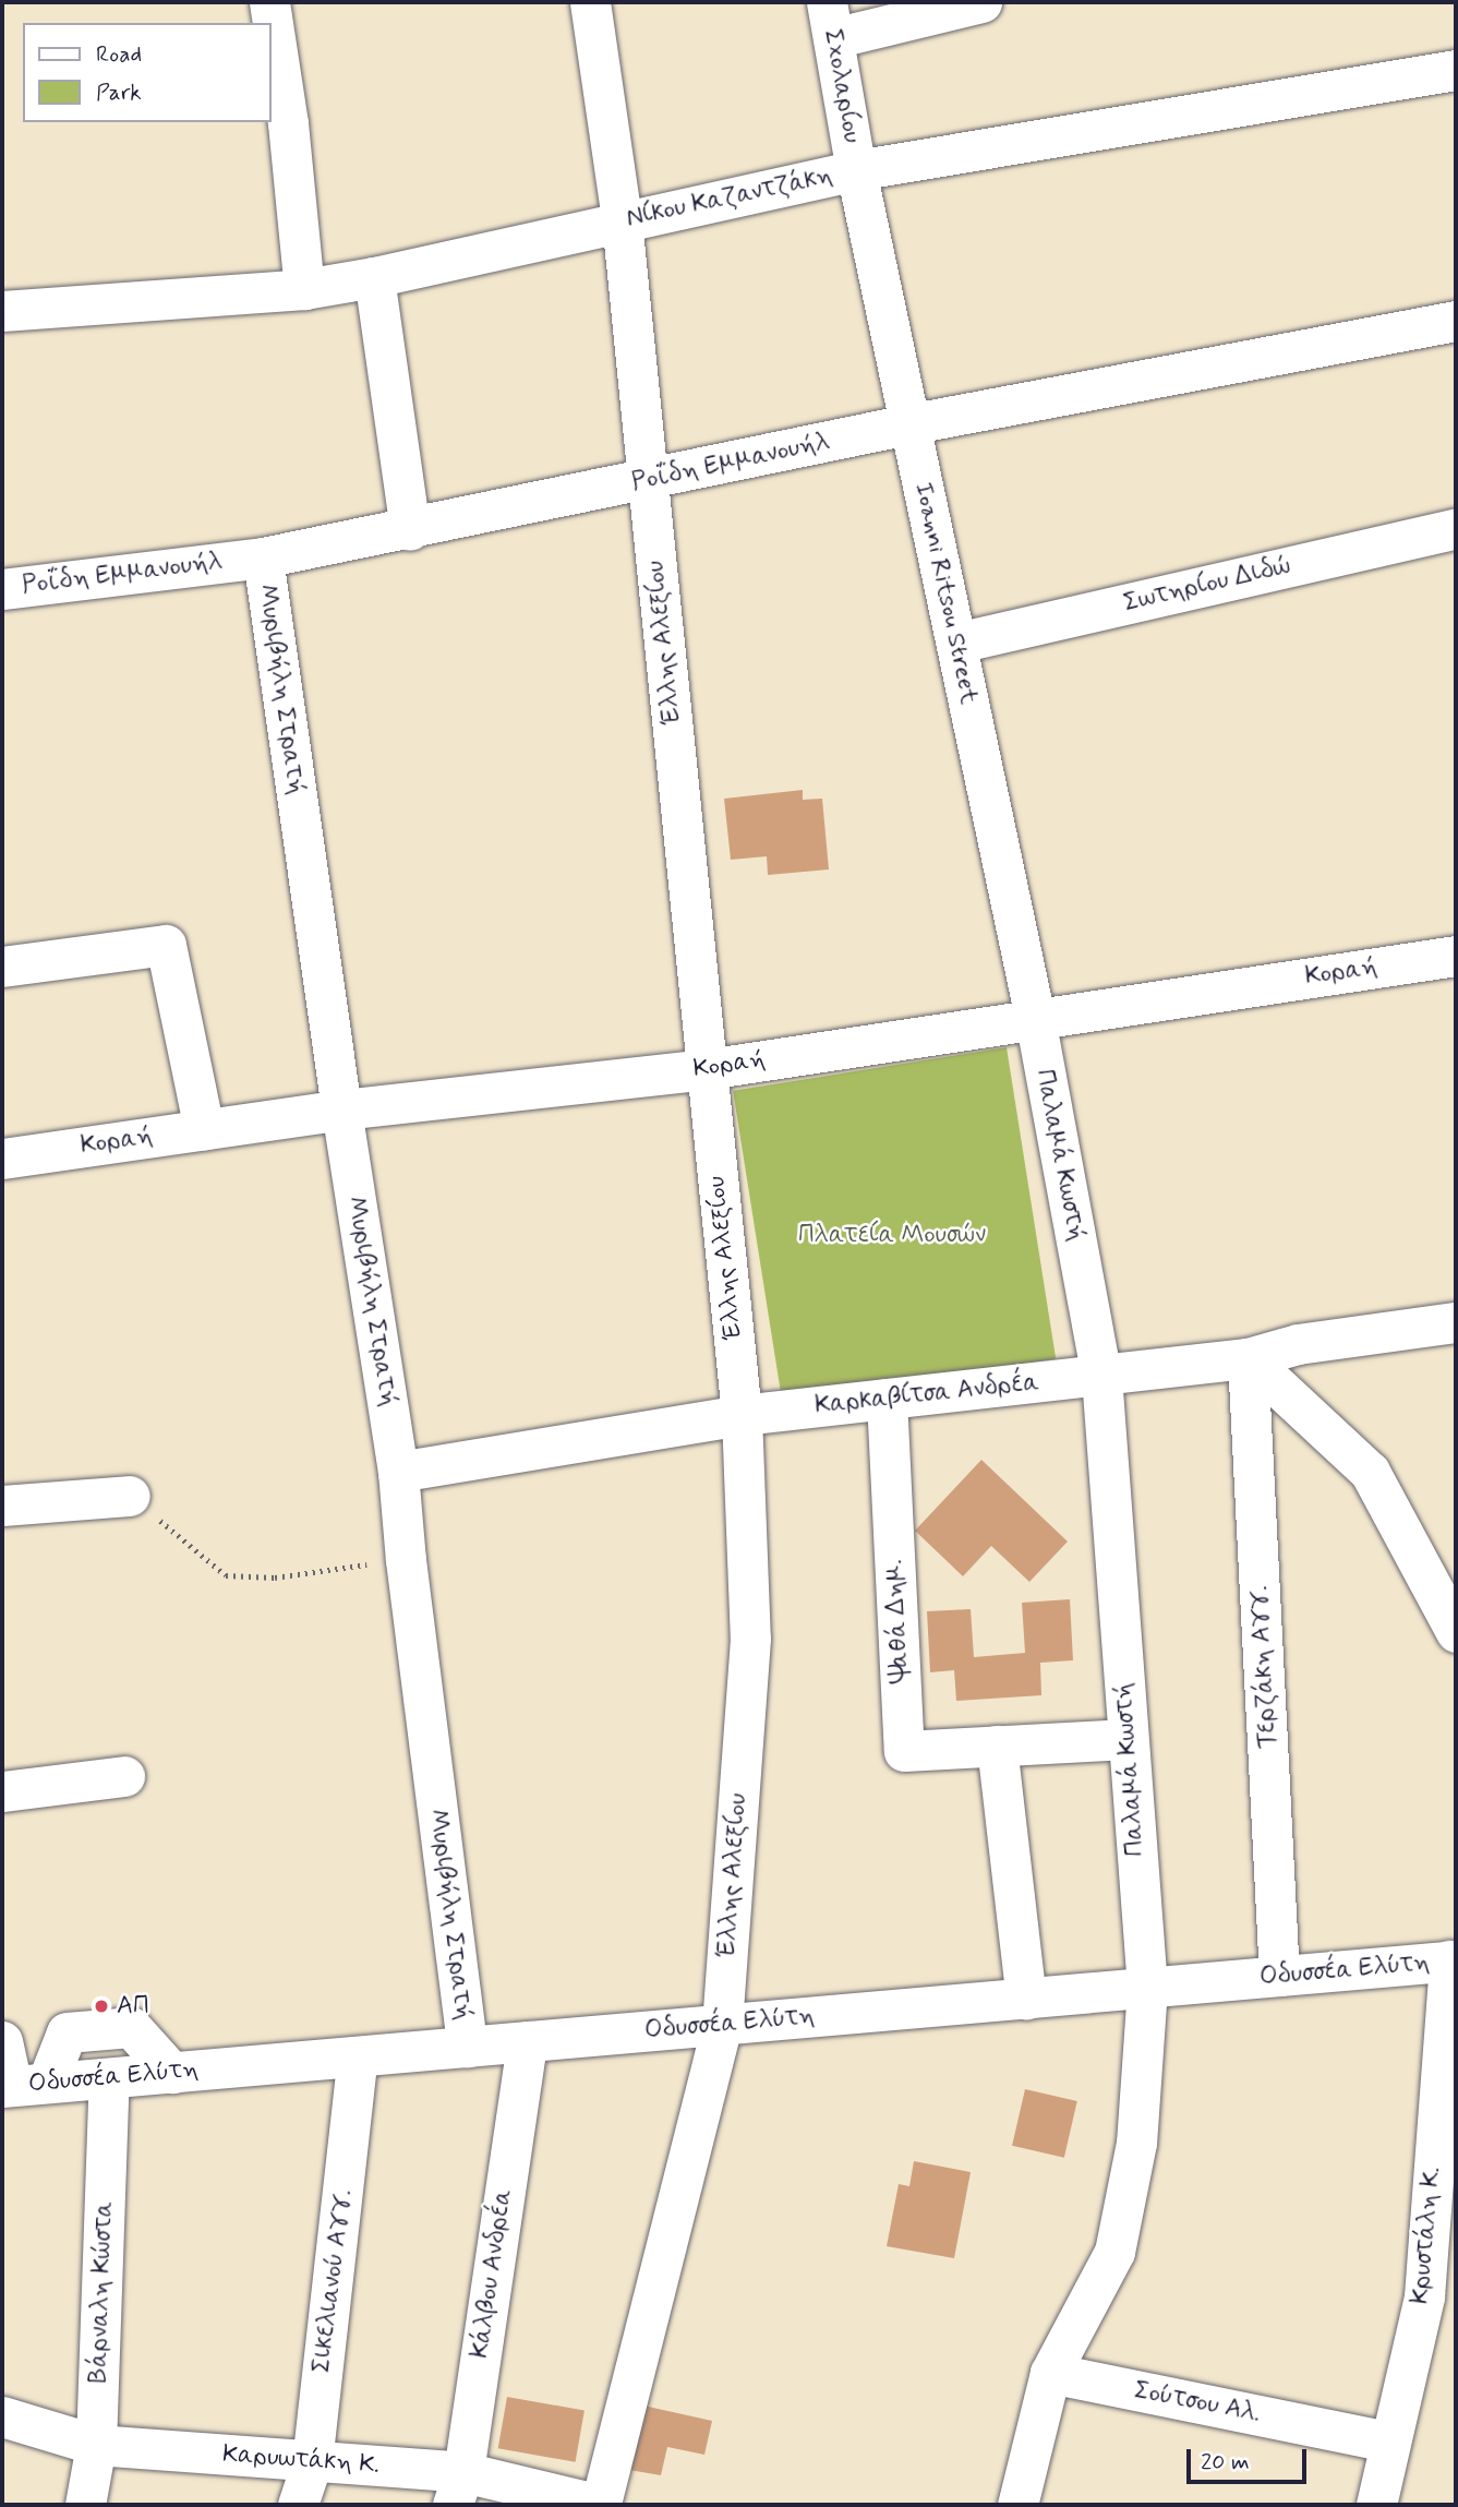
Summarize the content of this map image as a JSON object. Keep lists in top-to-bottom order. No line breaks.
{"streets":{"street":["Σχολαρίου","Νίκου Καζαντζάκη","Ροΐδη Εμμανουήλ","Σωτηρίου Διδώ","Ioanni Ritsou Street","Έλλης Αλεξίου","Μυριβήλη Στρατή","Κοραή","Παλαμά Κωστή","Καρκαβίτσα Ανδρέα","Ψαθά Δημ.","Τερζάκη Αγγ.","Οδυσσέα Ελύτη","Κρυστάλη Κ.","Κάλβου Ανδρέα","Σικελιανού Αγγ.","Βάρναλη Κώστα","Σούτσου Αλ.","Καρυωτάκη Κ."]},"crossings":[["Σχολαρίου","Νίκου Καζαντζάκη"],["Σχολαρίου","Ioanni Ritsou Street"],["Νίκου Καζαντζάκη","Ioanni Ritsou Street"],["Νίκου Καζαντζάκη","Έλλης Αλεξίου"],["Ροΐδη Εμμανουήλ","Ioanni Ritsou Street"],["Ροΐδη Εμμανουήλ","Έλλης Αλεξίου"],["Ροΐδη Εμμανουήλ","Μυριβήλη Στρατή"],["Σωτηρίου Διδώ","Ioanni Ritsou Street"],["Ioanni Ritsou Street","Κοραή"],["Ioanni Ritsou Street","Παλαμά Κωστή"],["Έλλης Αλεξίου","Κοραή"],["Έλλης Αλεξίου","Καρκαβίτσα Ανδρέα"],["Έλλης Αλεξίου","Οδυσσέα Ελύτη"],["Έλλης Αλεξίου","Καρυωτάκη Κ."],["Μυριβήλη Στρατή","Κοραή"],["Μυριβήλη Στρατή","Καρκαβίτσα Ανδρέα"],["Μυριβήλη Στρατή","Οδυσσέα Ελύτη"],["Κοραή","Παλαμά Κωστή"],["Παλαμά Κωστή","Καρκαβίτσα Ανδρέα"],["Παλαμά Κωστή","Ψαθά Δημ."],["Παλαμά Κωστή","Οδυσσέα Ελύτη"],["Παλαμά Κωστή","Σούτσου Αλ."],["Καρκαβίτσα Ανδρέα","Ψαθά Δημ."],["Καρκαβίτσα Ανδρέα","Τερζάκη Αγγ."],["Τερζάκη Αγγ.","Οδυσσέα Ελύτη"],["Οδυσσέα Ελύτη","Κρυστάλη Κ."],["Οδυσσέα Ελύτη","Κάλβου Ανδρέα"],["Οδυσσέα Ελύτη","Σικελιανού Αγγ."],["Οδυσσέα Ελύτη","Βάρναλη Κώστα"],["Κρυστάλη Κ.","Σούτσου Αλ."],["Κάλβου Ανδρέα","Καρυωτάκη Κ."],["Σικελιανού Αγγ.","Καρυωτάκη Κ."],["Βάρναλη Κώστα","Καρυωτάκη Κ."]],"parks":["Πλατεία Μουσών"],"places":["ΑΠ"],"legend":["Road","Park"],"scale_bar":"20 m"}
